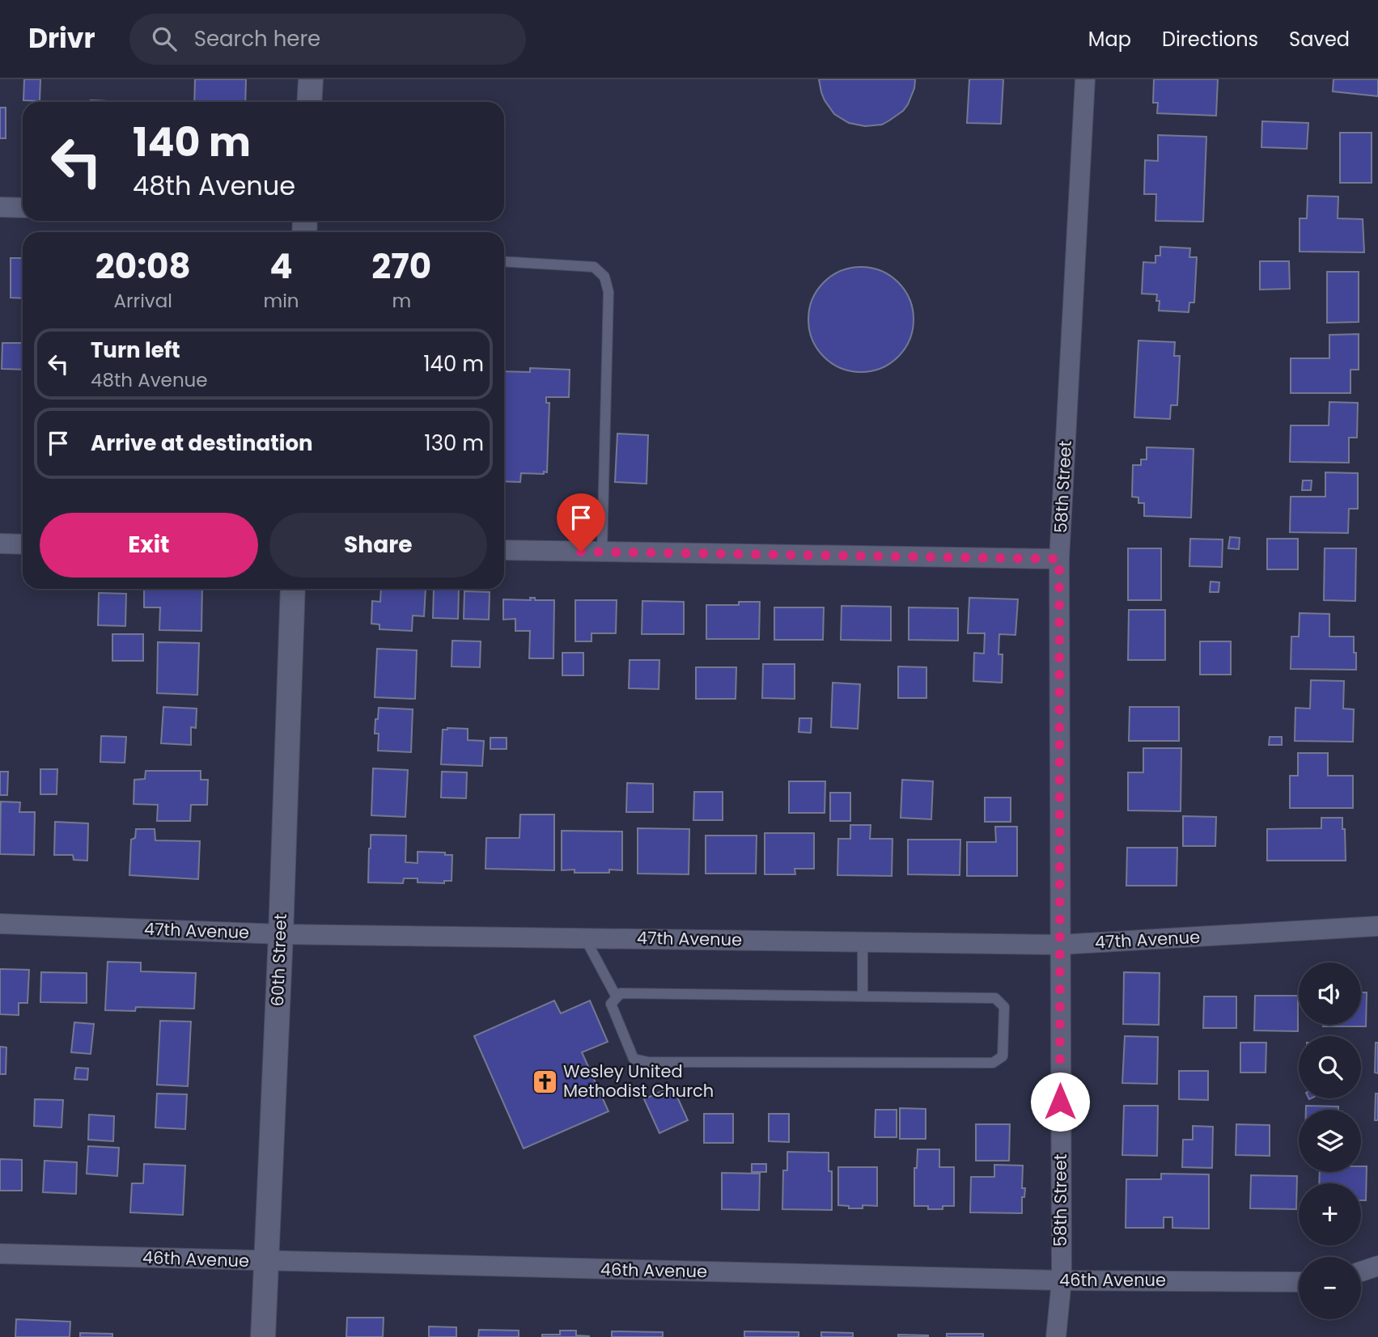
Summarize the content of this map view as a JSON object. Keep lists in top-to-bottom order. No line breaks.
{"streets":{"street":["58th Street","47th Avenue","60th Street","46th Avenue"]},"crossings":[["58th Street","47th Avenue"],["58th Street","46th Avenue"],["47th Avenue","60th Street"],["60th Street","46th Avenue"]],"places":{"church":["Wesley United Methodist Church"]},"page":{"header":"Drivr","search":"Search here","nav":["Map","Directions","Saved"],"turn":["140 m","48th Avenue"],"eta":["20:08","Arrival","4","min","270","m"],"list":[{"name":"Turn left","note":"48th Avenue","value":"140 m"},{"name":"Arrive at destination","value":"130 m"}],"buttons":["Exit","Share"],"map_buttons":["+","−"]}}
